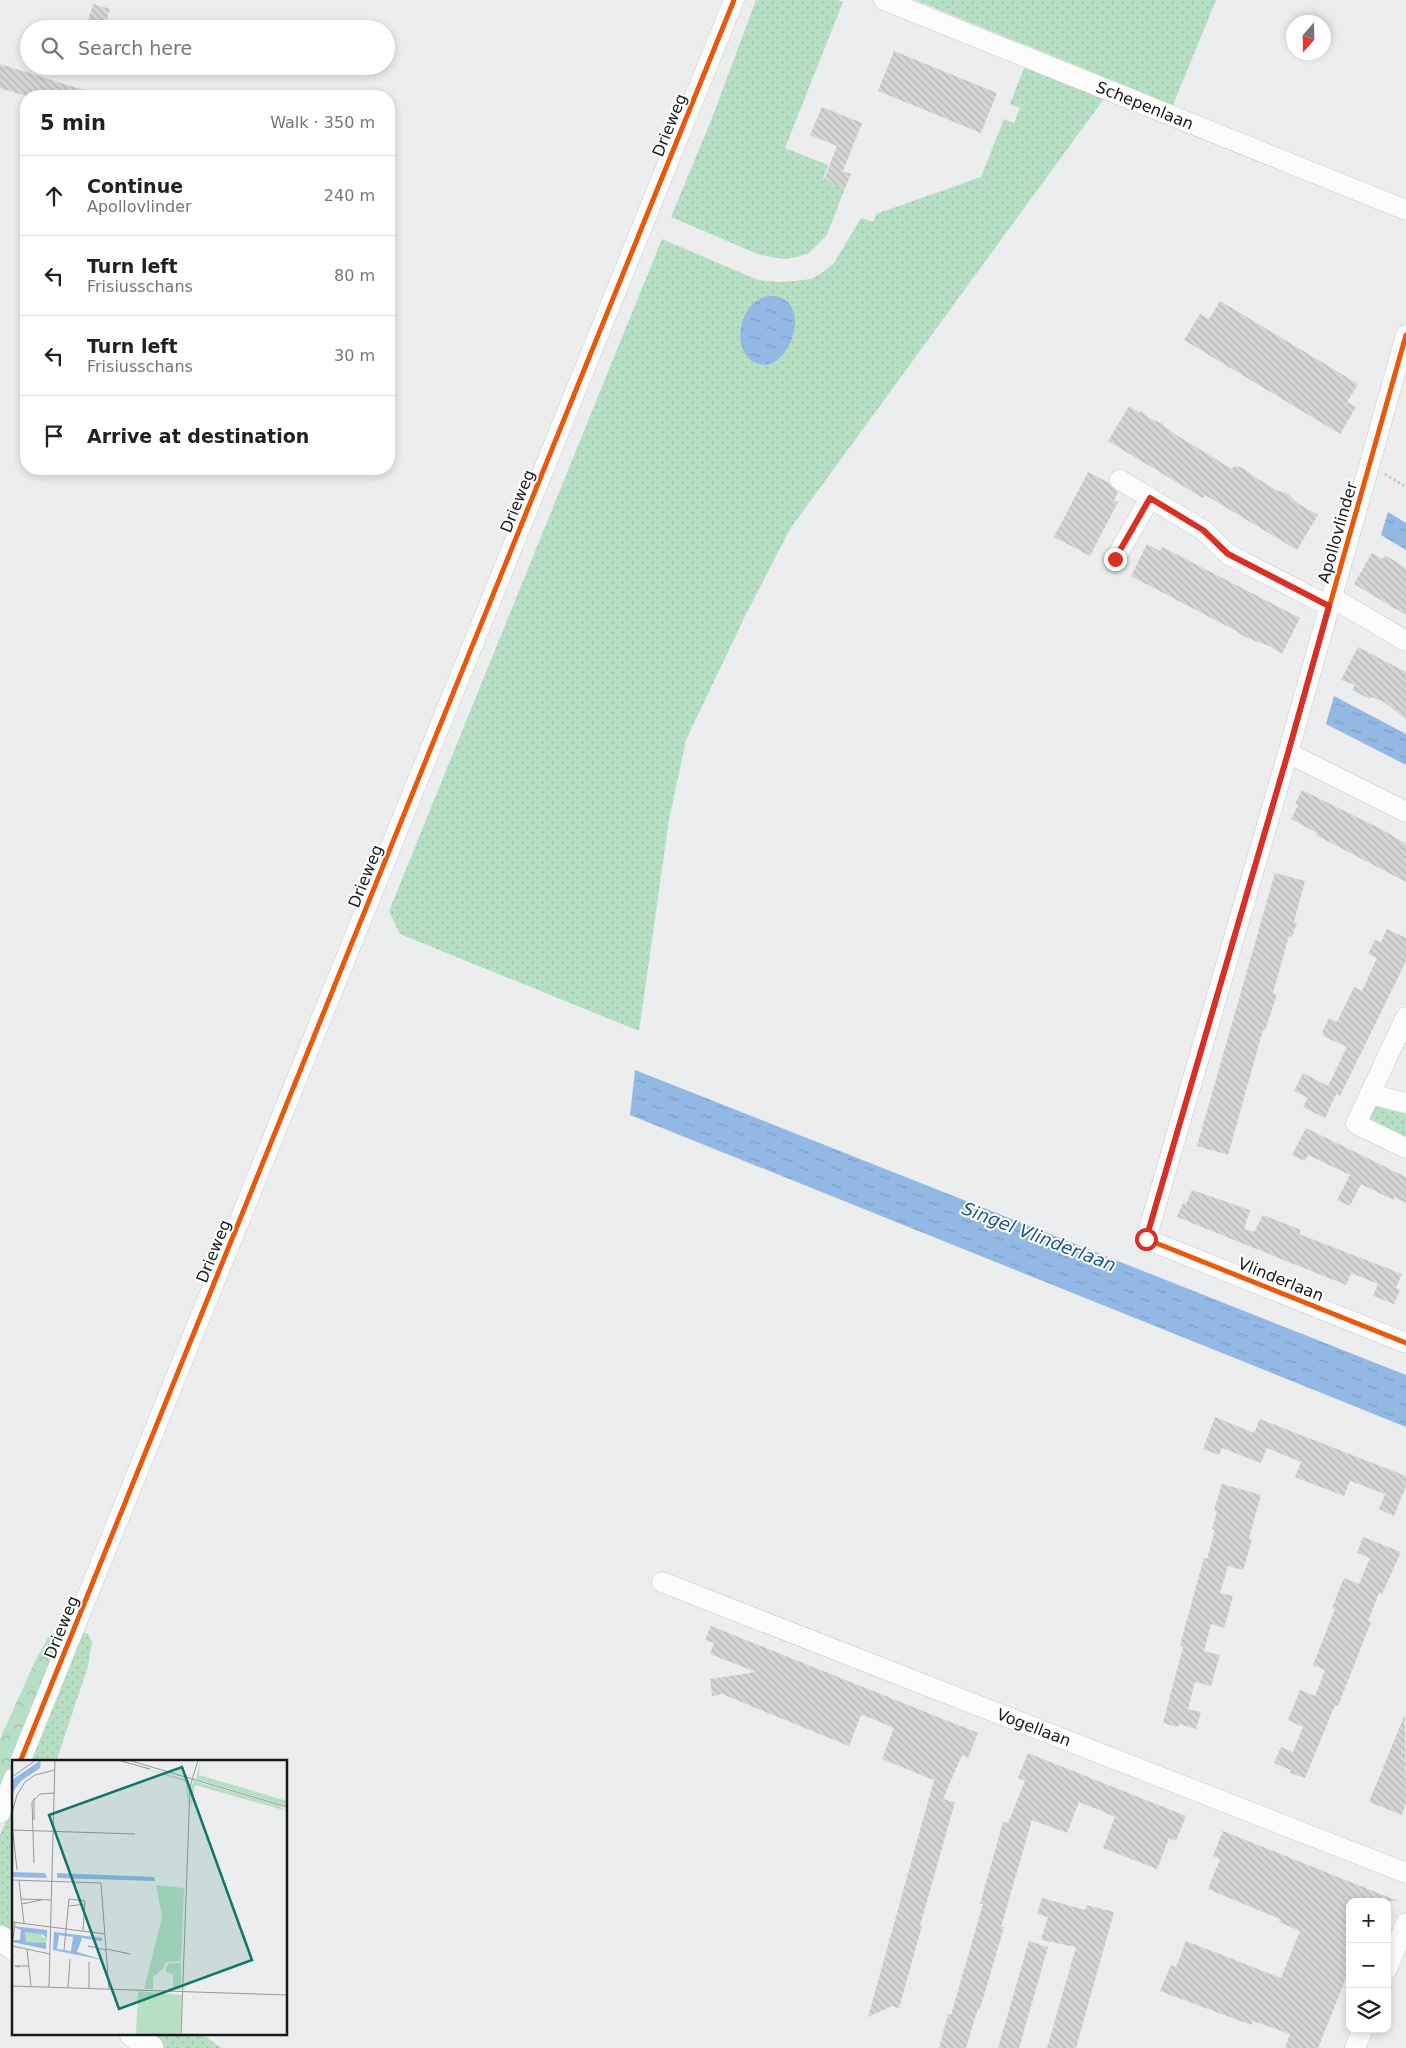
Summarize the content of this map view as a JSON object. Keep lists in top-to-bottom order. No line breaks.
{"streets":{"street":["Schepenlaan","Drieweg","Apollovlinder","Vlinderlaan","Vogellaan"]},"crossings":[["Apollovlinder","Vlinderlaan"]],"water":["Singel Vlinderlaan"],"north":"bottom","page":{"search":"Search here","heading":["5 min","Walk · 350 m"],"list":[["Continue","Apollovlinder","240 m"],["Turn left","Frisiusschans","80 m"],["Turn left","Frisiusschans","30 m"],"Arrive at destination"],"map_buttons":["+","−"]}}
